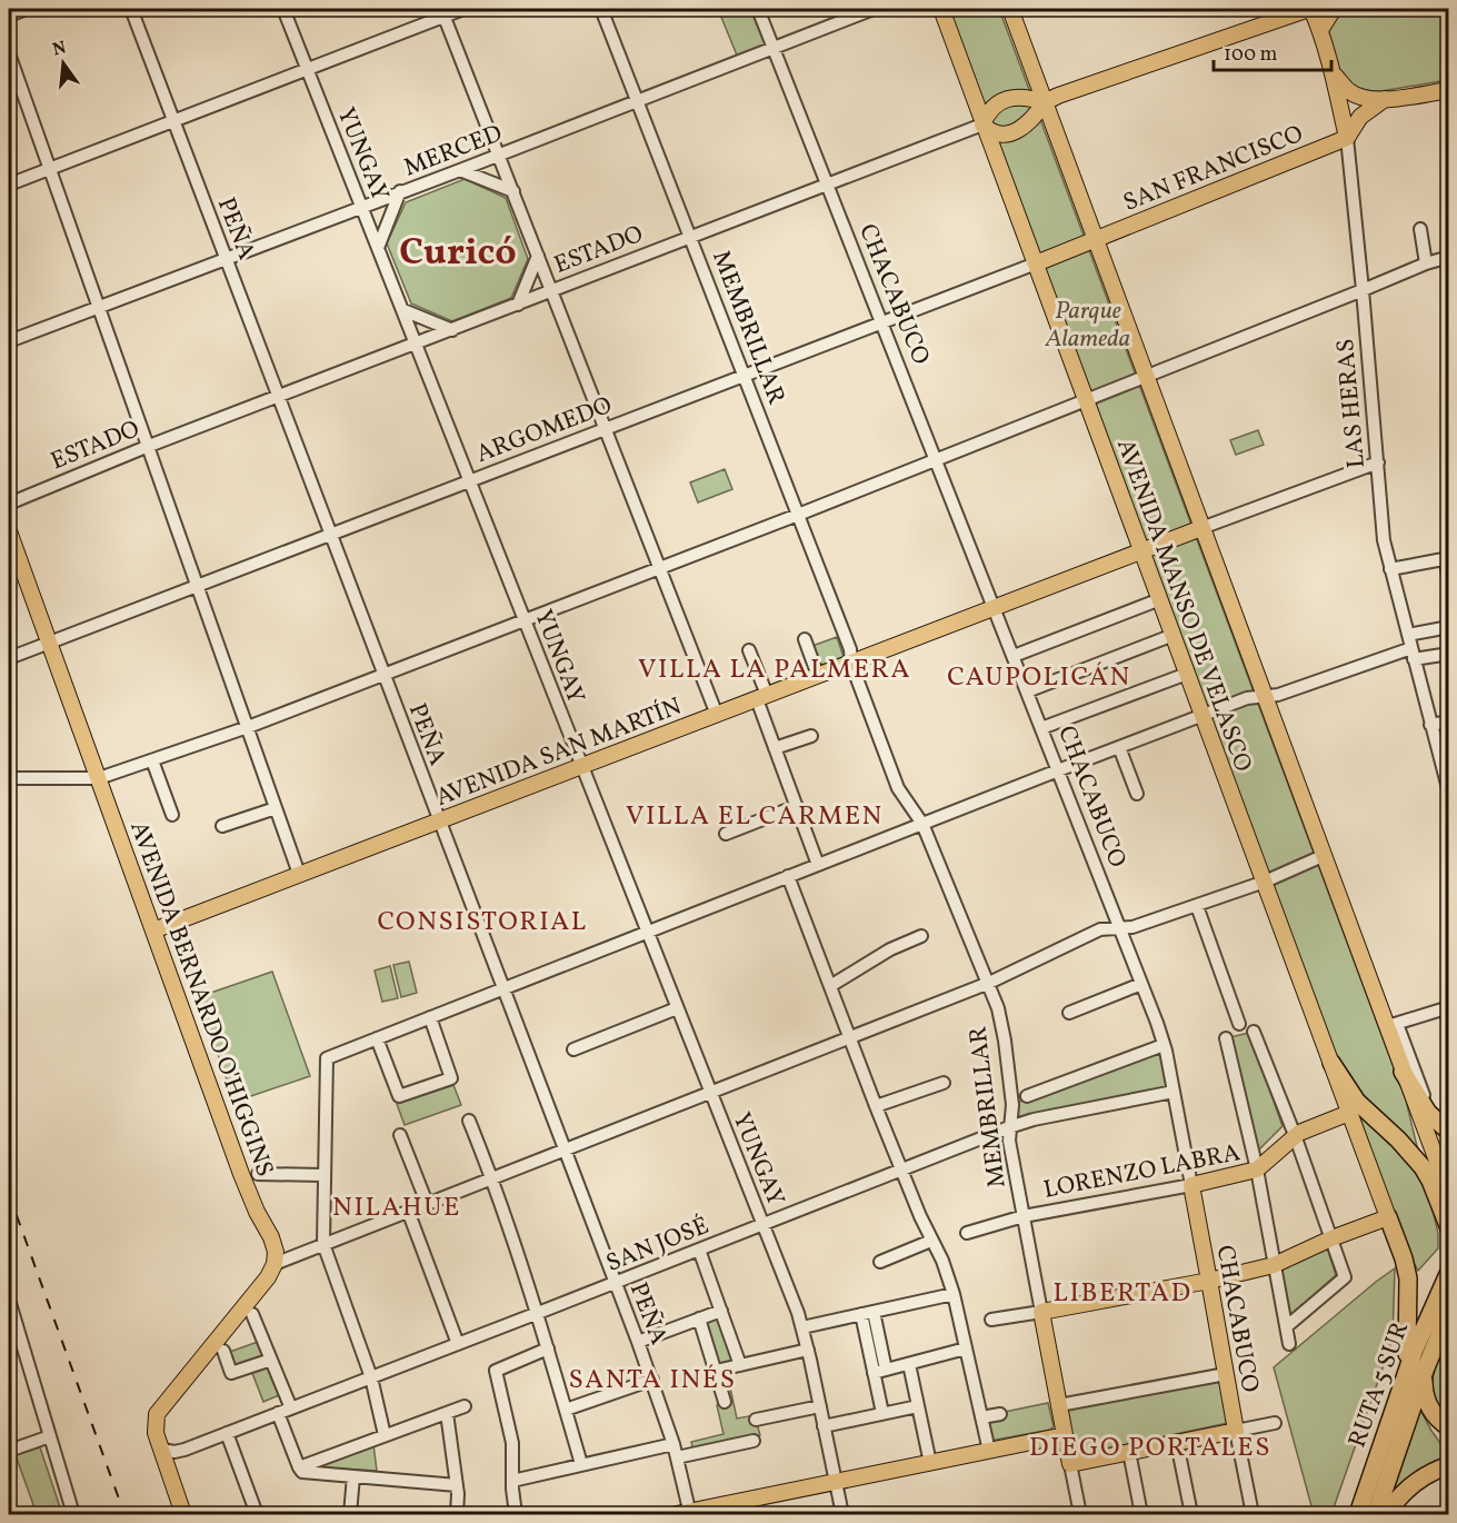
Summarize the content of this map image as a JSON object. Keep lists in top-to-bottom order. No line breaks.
{"streets":{"highway":["RUTA 5 SUR"],"main road":["SAN FRANCISCO","CHACABUCO","MEMBRILLAR","LAS HERAS","ARGOMEDO","AVENIDA MANSO DE VELASCO","AVENIDA SAN MARTÍN","AVENIDA BERNARDO O'HIGGINS","LORENZO LABRA"],"street":["MERCED","YUNGAY","PEÑA","ESTADO","SAN JOSÉ"]},"crossings":[["MERCED","YUNGAY"],["MERCED","PEÑA"],["MERCED","ESTADO"],["MERCED","CHACABUCO"],["MERCED","MEMBRILLAR"],["YUNGAY","ESTADO"],["YUNGAY","ARGOMEDO"],["YUNGAY","AVENIDA SAN MARTÍN"],["YUNGAY","SAN JOSÉ"],["SAN FRANCISCO","LAS HERAS"],["SAN FRANCISCO","ARGOMEDO"],["SAN FRANCISCO","AVENIDA MANSO DE VELASCO"],["PEÑA","ESTADO"],["PEÑA","ARGOMEDO"],["PEÑA","AVENIDA SAN MARTÍN"],["PEÑA","SAN JOSÉ"],["ESTADO","CHACABUCO"],["ESTADO","MEMBRILLAR"],["ESTADO","AVENIDA MANSO DE VELASCO"],["CHACABUCO","ARGOMEDO"],["CHACABUCO","AVENIDA SAN MARTÍN"],["CHACABUCO","LORENZO LABRA"],["CHACABUCO","SAN JOSÉ"],["MEMBRILLAR","ARGOMEDO"],["MEMBRILLAR","AVENIDA SAN MARTÍN"],["MEMBRILLAR","LORENZO LABRA"],["MEMBRILLAR","SAN JOSÉ"],["ARGOMEDO","AVENIDA MANSO DE VELASCO"],["ARGOMEDO","AVENIDA BERNARDO O'HIGGINS"],["AVENIDA MANSO DE VELASCO","AVENIDA SAN MARTÍN"],["AVENIDA SAN MARTÍN","AVENIDA BERNARDO O'HIGGINS"]],"districts":["Curicó","VILLA LA PALMERA","CAUPOLICÁN","VILLA EL CARMEN","CONSISTORIAL","NILAHUE","LIBERTAD","SANTA INÉS","DIEGO PORTALES"],"parks":["Parque Alameda"],"scale_bar":"100 m","north":"top"}
